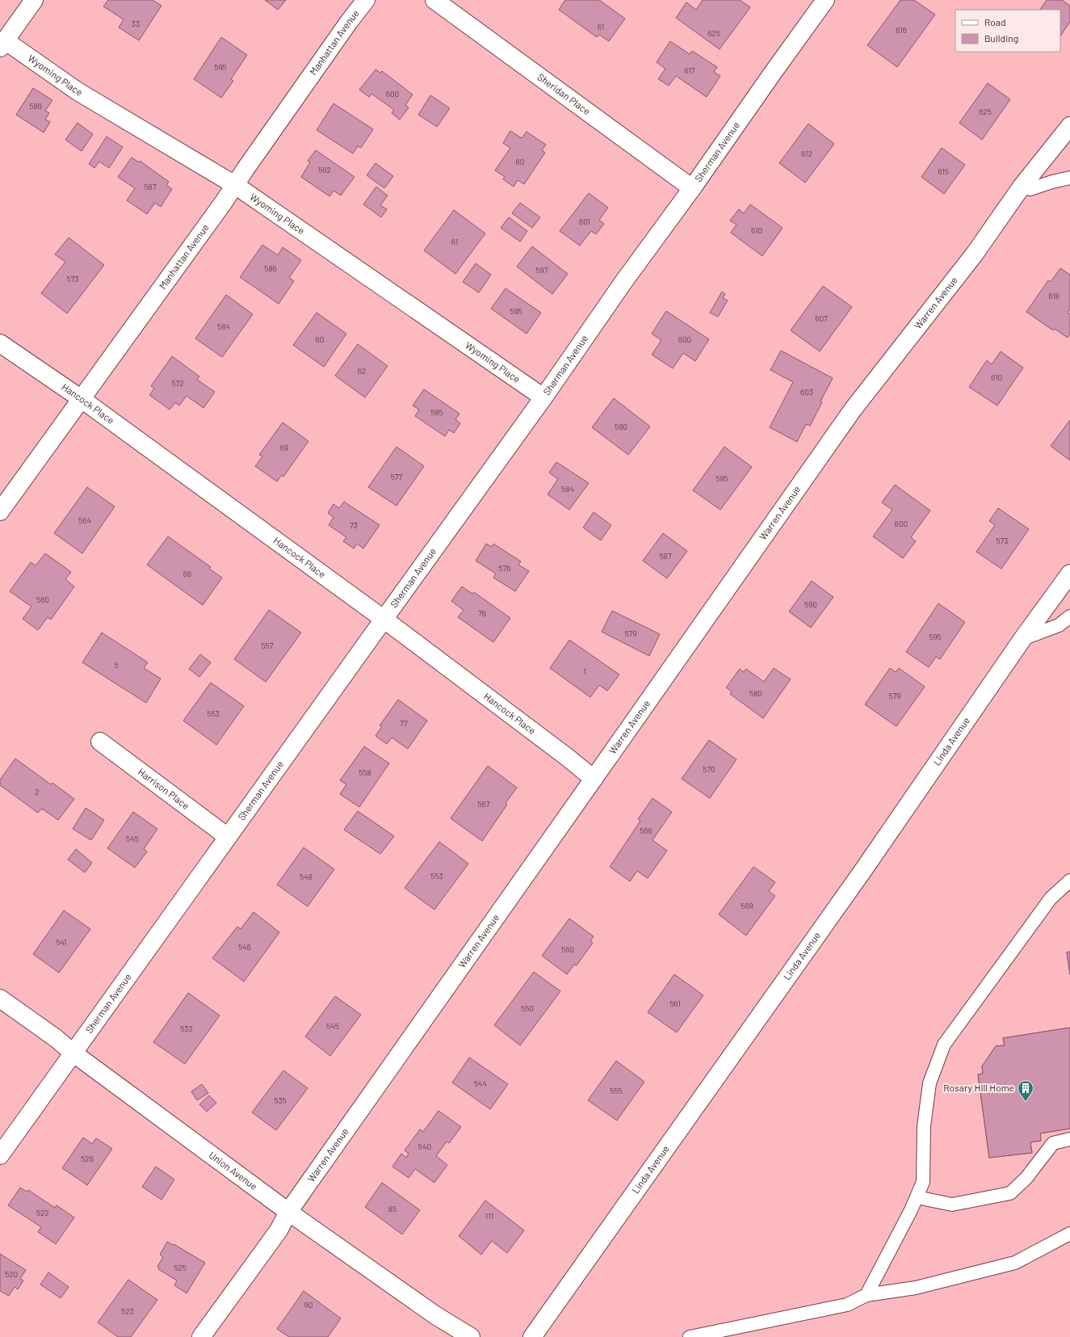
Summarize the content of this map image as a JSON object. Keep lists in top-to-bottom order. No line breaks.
{"streets":{"street":["Manhattan Avenue","Wyoming Place","Sheridan Place","Sherman Avenue","Warren Avenue","Hancock Place","Linda Avenue","Harrison Place","Union Avenue"]},"crossings":[["Manhattan Avenue","Wyoming Place"],["Manhattan Avenue","Hancock Place"],["Wyoming Place","Sherman Avenue"],["Sheridan Place","Sherman Avenue"],["Sherman Avenue","Hancock Place"],["Sherman Avenue","Harrison Place"],["Sherman Avenue","Union Avenue"],["Warren Avenue","Hancock Place"],["Warren Avenue","Union Avenue"]],"places":{"building":["Rosary Hill Home"]},"house_numbers":["33","61","616","625","595","617","600","586","625","612","60","592","615","587","601","610","61","586","597","573","618","595","607","584","60","600","62","610","572","603","585","590","69","577","595","584","564","600","73","573","587","576","66","560","590","76","579","595","557","5","1","580","579","553","77","570","558","2","567","566","545","553","548","569","541","546","560","561","550","545","532","544","555","535","540","526","85","522","111","525","520","90","523"],"legend":["Road","Building"]}
